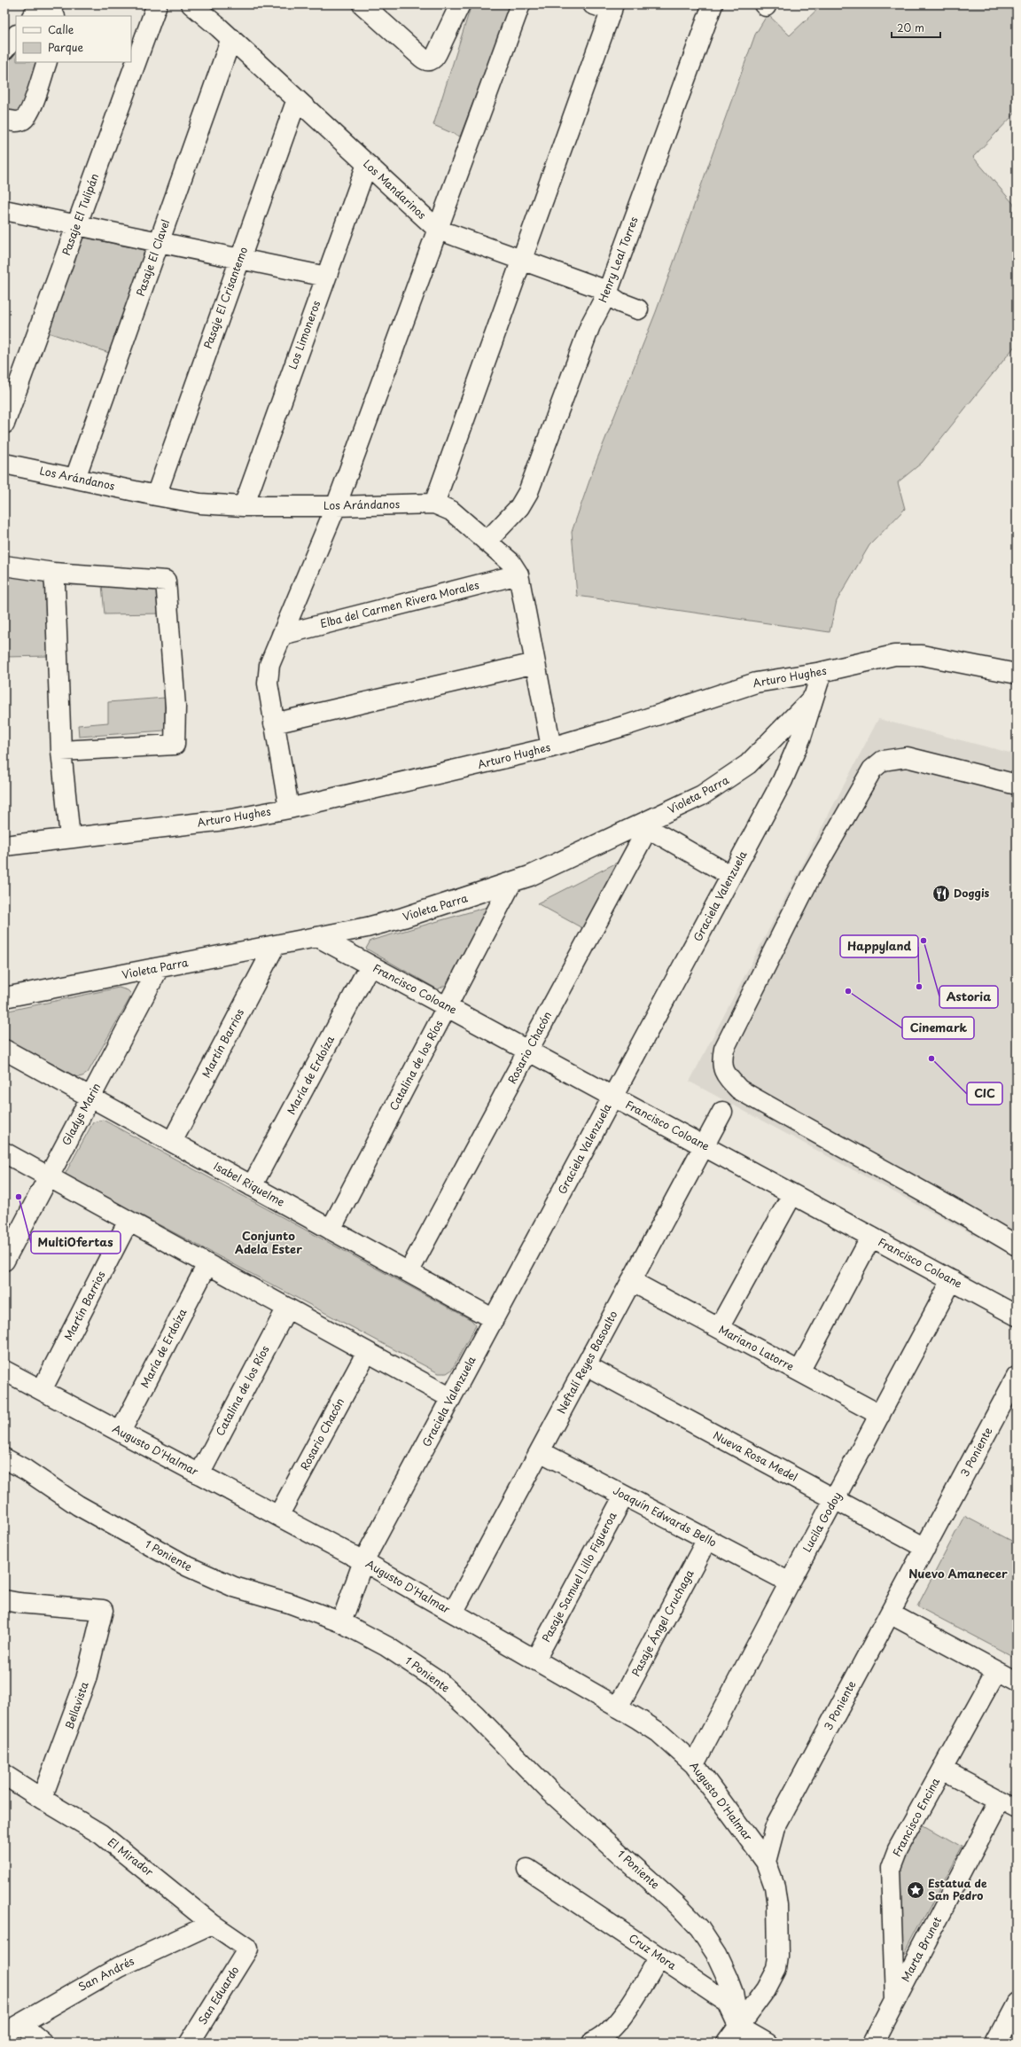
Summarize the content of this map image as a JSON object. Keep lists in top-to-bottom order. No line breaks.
{"streets":{"street":["Los Mandarinos","Pasaje El Tulipán","Pasaje El Clavel","Henry Leal Torres","Pasaje El Crisantemo","Los Limoneros","Los Arándanos","Elba del Carmen Rivera Morales","Arturo Hughes","Violeta Parra","Graciela Valenzuela","Francisco Coloane","Martín Barrios","Rosario Chacón","Catalina de los Ríos","María de Erdoíza","Gladys Marin","Isabel Riquelme","Mariano Latorre","Neftalí Reyes Basoalto","Augusto D'Halmar","3 Poniente","Nueva Rosa Medel","Joaquín Edwards Bello","Lucila Godoy","1 Poniente","Pasaje Samuel Lillo Figueroa","Pasaje Ángel Cruchaga","Bellavista","Francisco Encina","El Mirador","Marta Brunet","Cruz Mora","San Andrés","San Eduardo"]},"crossings":[["Los Mandarinos","Pasaje El Clavel"],["Los Mandarinos","Henry Leal Torres"],["Los Mandarinos","Pasaje El Crisantemo"],["Los Mandarinos","Los Limoneros"],["Pasaje El Clavel","Los Arándanos"],["Henry Leal Torres","Los Arándanos"],["Pasaje El Crisantemo","Los Arándanos"],["Los Limoneros","Los Arándanos"],["Los Arándanos","Elba del Carmen Rivera Morales"],["Los Arándanos","Arturo Hughes"],["Arturo Hughes","Graciela Valenzuela"],["Violeta Parra","Graciela Valenzuela"],["Violeta Parra","Francisco Coloane"],["Violeta Parra","Martín Barrios"],["Violeta Parra","Rosario Chacón"],["Violeta Parra","Catalina de los Ríos"],["Violeta Parra","Gladys Marin"],["Graciela Valenzuela","Francisco Coloane"],["Graciela Valenzuela","Isabel Riquelme"],["Graciela Valenzuela","Augusto D'Halmar"],["Graciela Valenzuela","1 Poniente"],["Francisco Coloane","Rosario Chacón"],["Francisco Coloane","Catalina de los Ríos"],["Francisco Coloane","María de Erdoíza"],["Francisco Coloane","Neftalí Reyes Basoalto"],["Francisco Coloane","Lucila Godoy"],["Martín Barrios","Isabel Riquelme"],["Martín Barrios","Augusto D'Halmar"],["Rosario Chacón","Isabel Riquelme"],["Rosario Chacón","Augusto D'Halmar"],["Catalina de los Ríos","Isabel Riquelme"],["Catalina de los Ríos","Augusto D'Halmar"],["María de Erdoíza","Isabel Riquelme"],["María de Erdoíza","Augusto D'Halmar"],["Gladys Marin","Isabel Riquelme"],["Mariano Latorre","Neftalí Reyes Basoalto"],["Mariano Latorre","Lucila Godoy"],["Neftalí Reyes Basoalto","Augusto D'Halmar"],["Neftalí Reyes Basoalto","Nueva Rosa Medel"],["Neftalí Reyes Basoalto","Joaquín Edwards Bello"],["Augusto D'Halmar","3 Poniente"],["Augusto D'Halmar","Lucila Godoy"],["Augusto D'Halmar","Pasaje Samuel Lillo Figueroa"],["Augusto D'Halmar","Pasaje Ángel Cruchaga"],["3 Poniente","Nueva Rosa Medel"],["Nueva Rosa Medel","Lucila Godoy"],["Joaquín Edwards Bello","Lucila Godoy"],["Joaquín Edwards Bello","Pasaje Samuel Lillo Figueroa"],["Joaquín Edwards Bello","Pasaje Ángel Cruchaga"],["1 Poniente","Cruz Mora"],["Bellavista","El Mirador"],["Francisco Encina","Marta Brunet"],["El Mirador","San Andrés"],["El Mirador","San Eduardo"]],"districts":["Conjunto Adela Ester","Nuevo Amanecer"],"places":{"restaurant":["Doggis"],"other":["Astoria","Happyland","Cinemark","CIC","MultiOfertas"],"place":["Estatua de San Pedro"]},"legend":["Calle","Parque"],"scale_bar":"20 m"}
